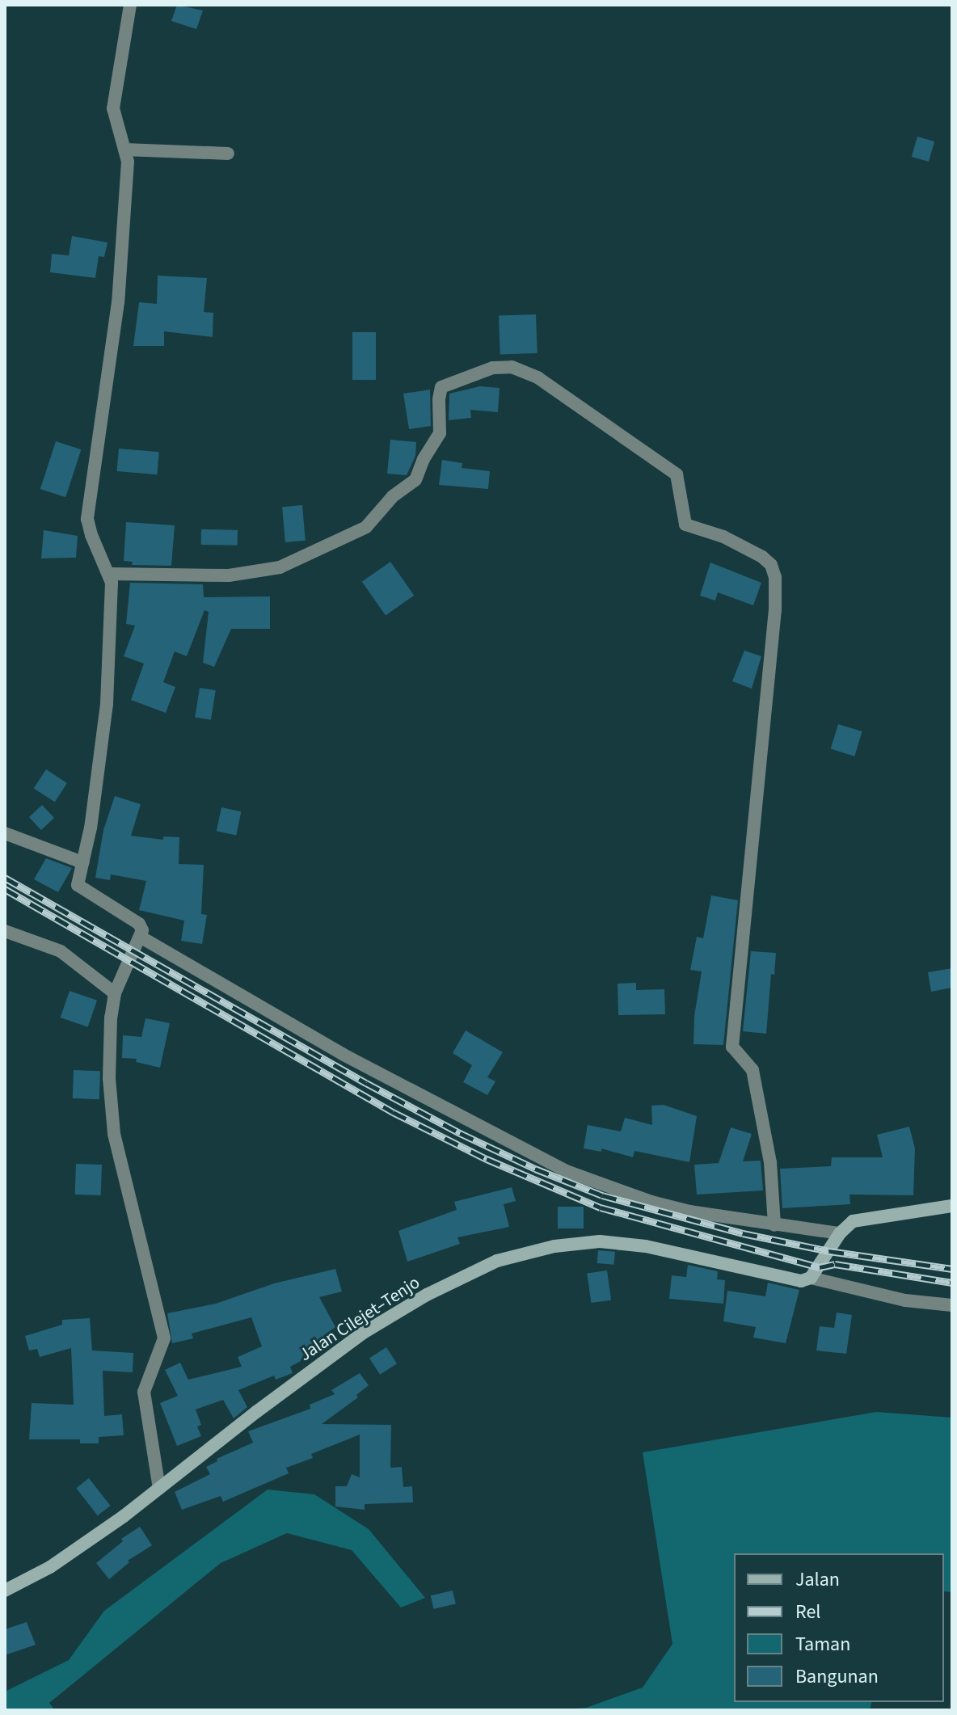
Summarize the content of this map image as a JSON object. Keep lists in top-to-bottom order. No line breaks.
{"streets":{"main road":["Jalan Cilejet–Tenjo"]},"legend":["Jalan","Rel","Taman","Bangunan"]}
